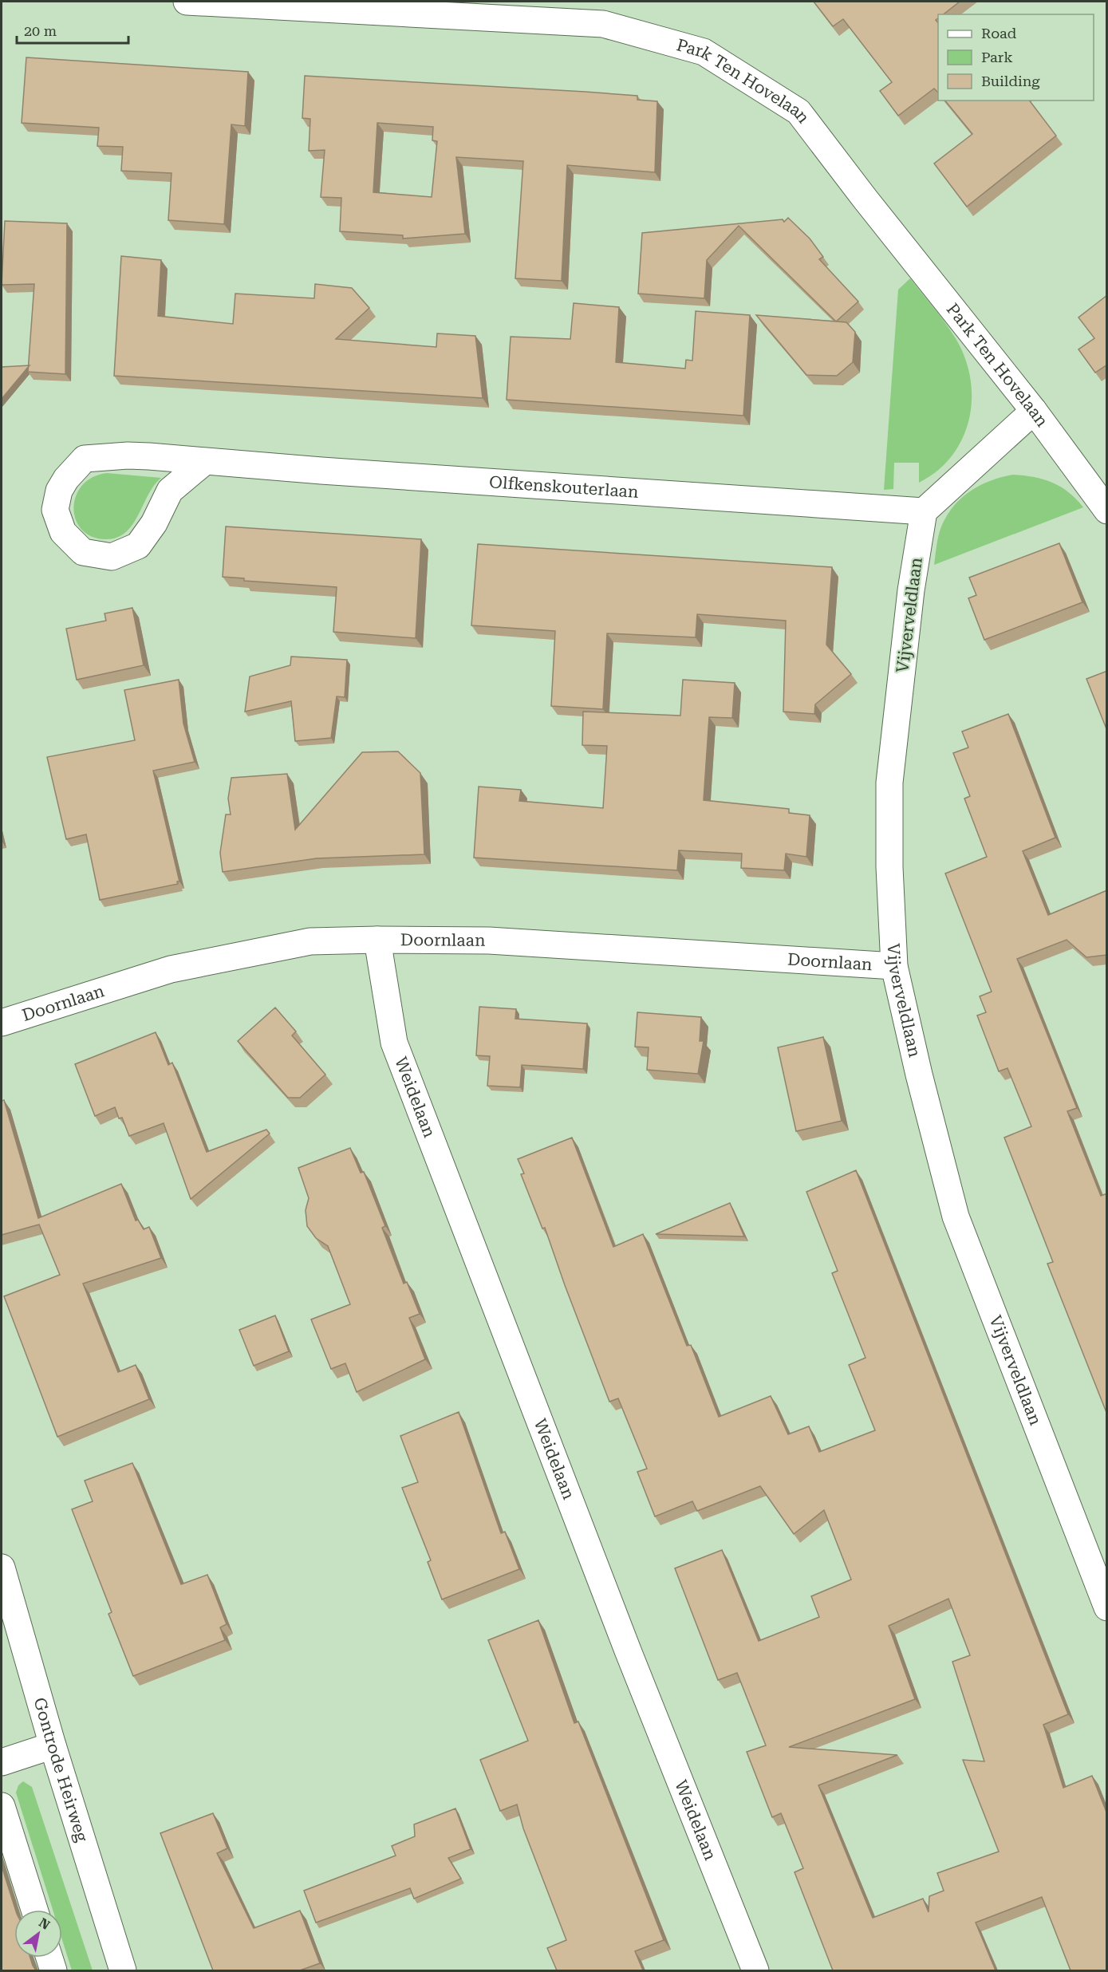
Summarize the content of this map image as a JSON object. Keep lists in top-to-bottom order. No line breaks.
{"streets":{"street":["Park Ten Hovelaan","Olfkenskouterlaan","Vijverveldlaan","Doornlaan","Weidelaan","Gontrode Heirweg"]},"crossings":[["Olfkenskouterlaan","Vijverveldlaan"],["Vijverveldlaan","Doornlaan"],["Doornlaan","Weidelaan"]],"legend":["Road","Park","Building"],"scale_bar":"20 m","north":"top right"}
